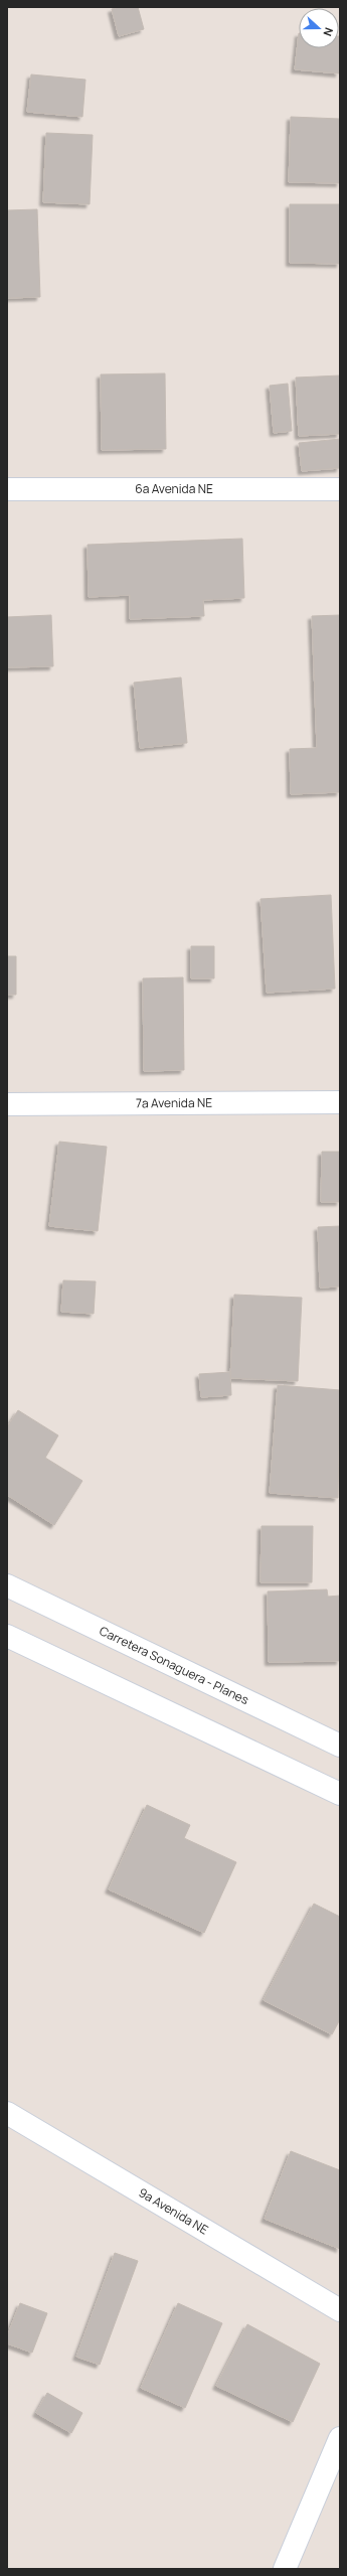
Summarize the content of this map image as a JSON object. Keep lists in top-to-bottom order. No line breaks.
{"streets":{"street":["6a Avenida NE","7a Avenida NE","Carretera Sonaguera - Planes","9a Avenida NE"]},"north":"right"}
